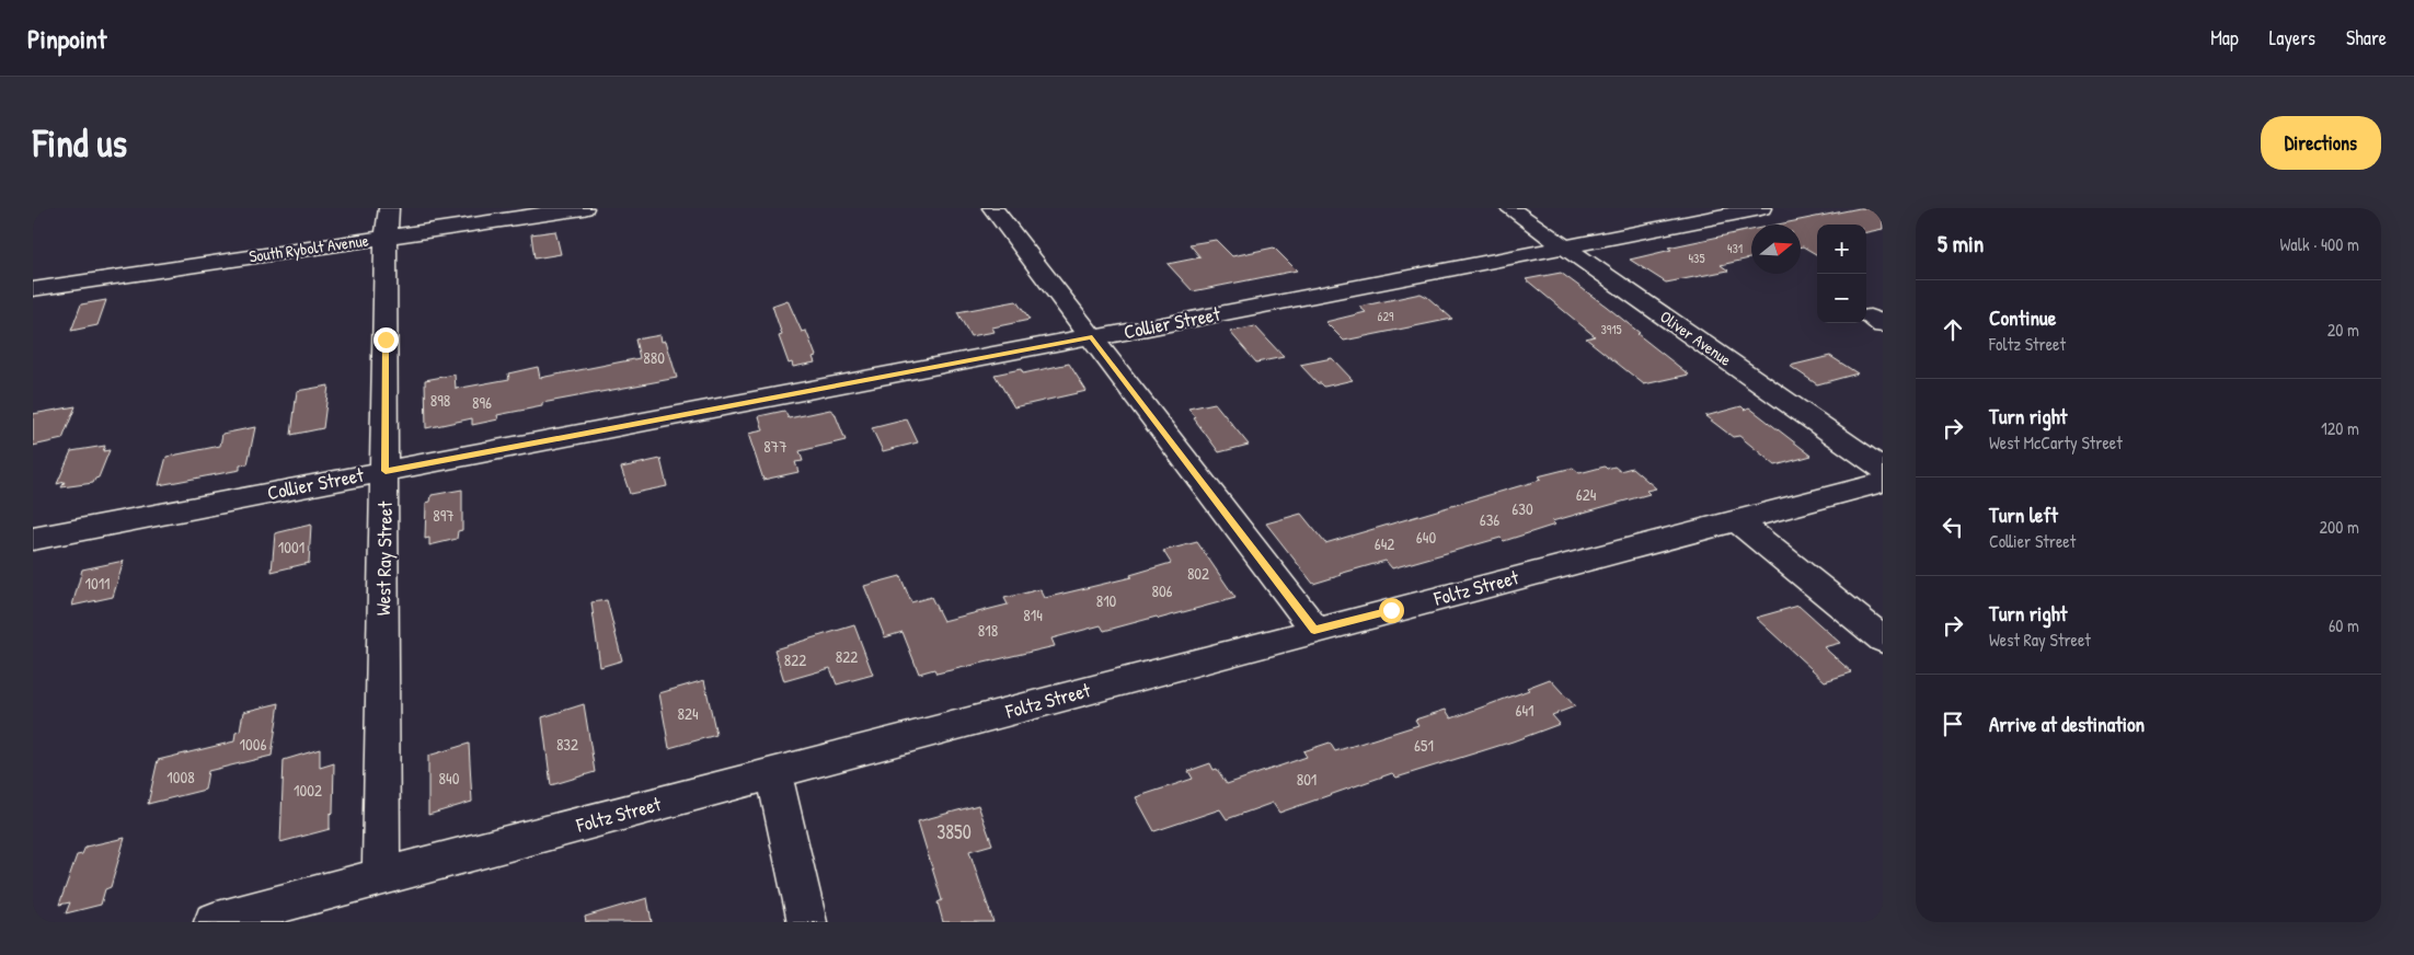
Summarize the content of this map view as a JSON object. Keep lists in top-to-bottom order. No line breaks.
{"streets":{"street":["South Rybolt Avenue","Collier Street","Oliver Avenue","West Ray Street","Foltz Street"]},"crossings":[["South Rybolt Avenue","West Ray Street"],["Collier Street","Oliver Avenue"],["Collier Street","West Ray Street"],["West Ray Street","Foltz Street"]],"house_numbers":["431","435","629","3915","880","898","896","877","624","630","897","636","640","642","1001","802","1011","806","810","814","818","822","822","641","824","1006","832","651","1008","840","801","1002","3850"],"north":"right","page":{"header":"Pinpoint","nav":["Map","Layers","Share"],"buttons":"Directions","title":"Find us","heading":["5 min","Walk · 400 m"],"map_buttons":["+","−"],"list":[["Continue","Foltz Street","20 m"],["Turn right","West McCarty Street","120 m"],["Turn left","Collier Street","200 m"],["Turn right","West Ray Street","60 m"],"Arrive at destination"]}}
